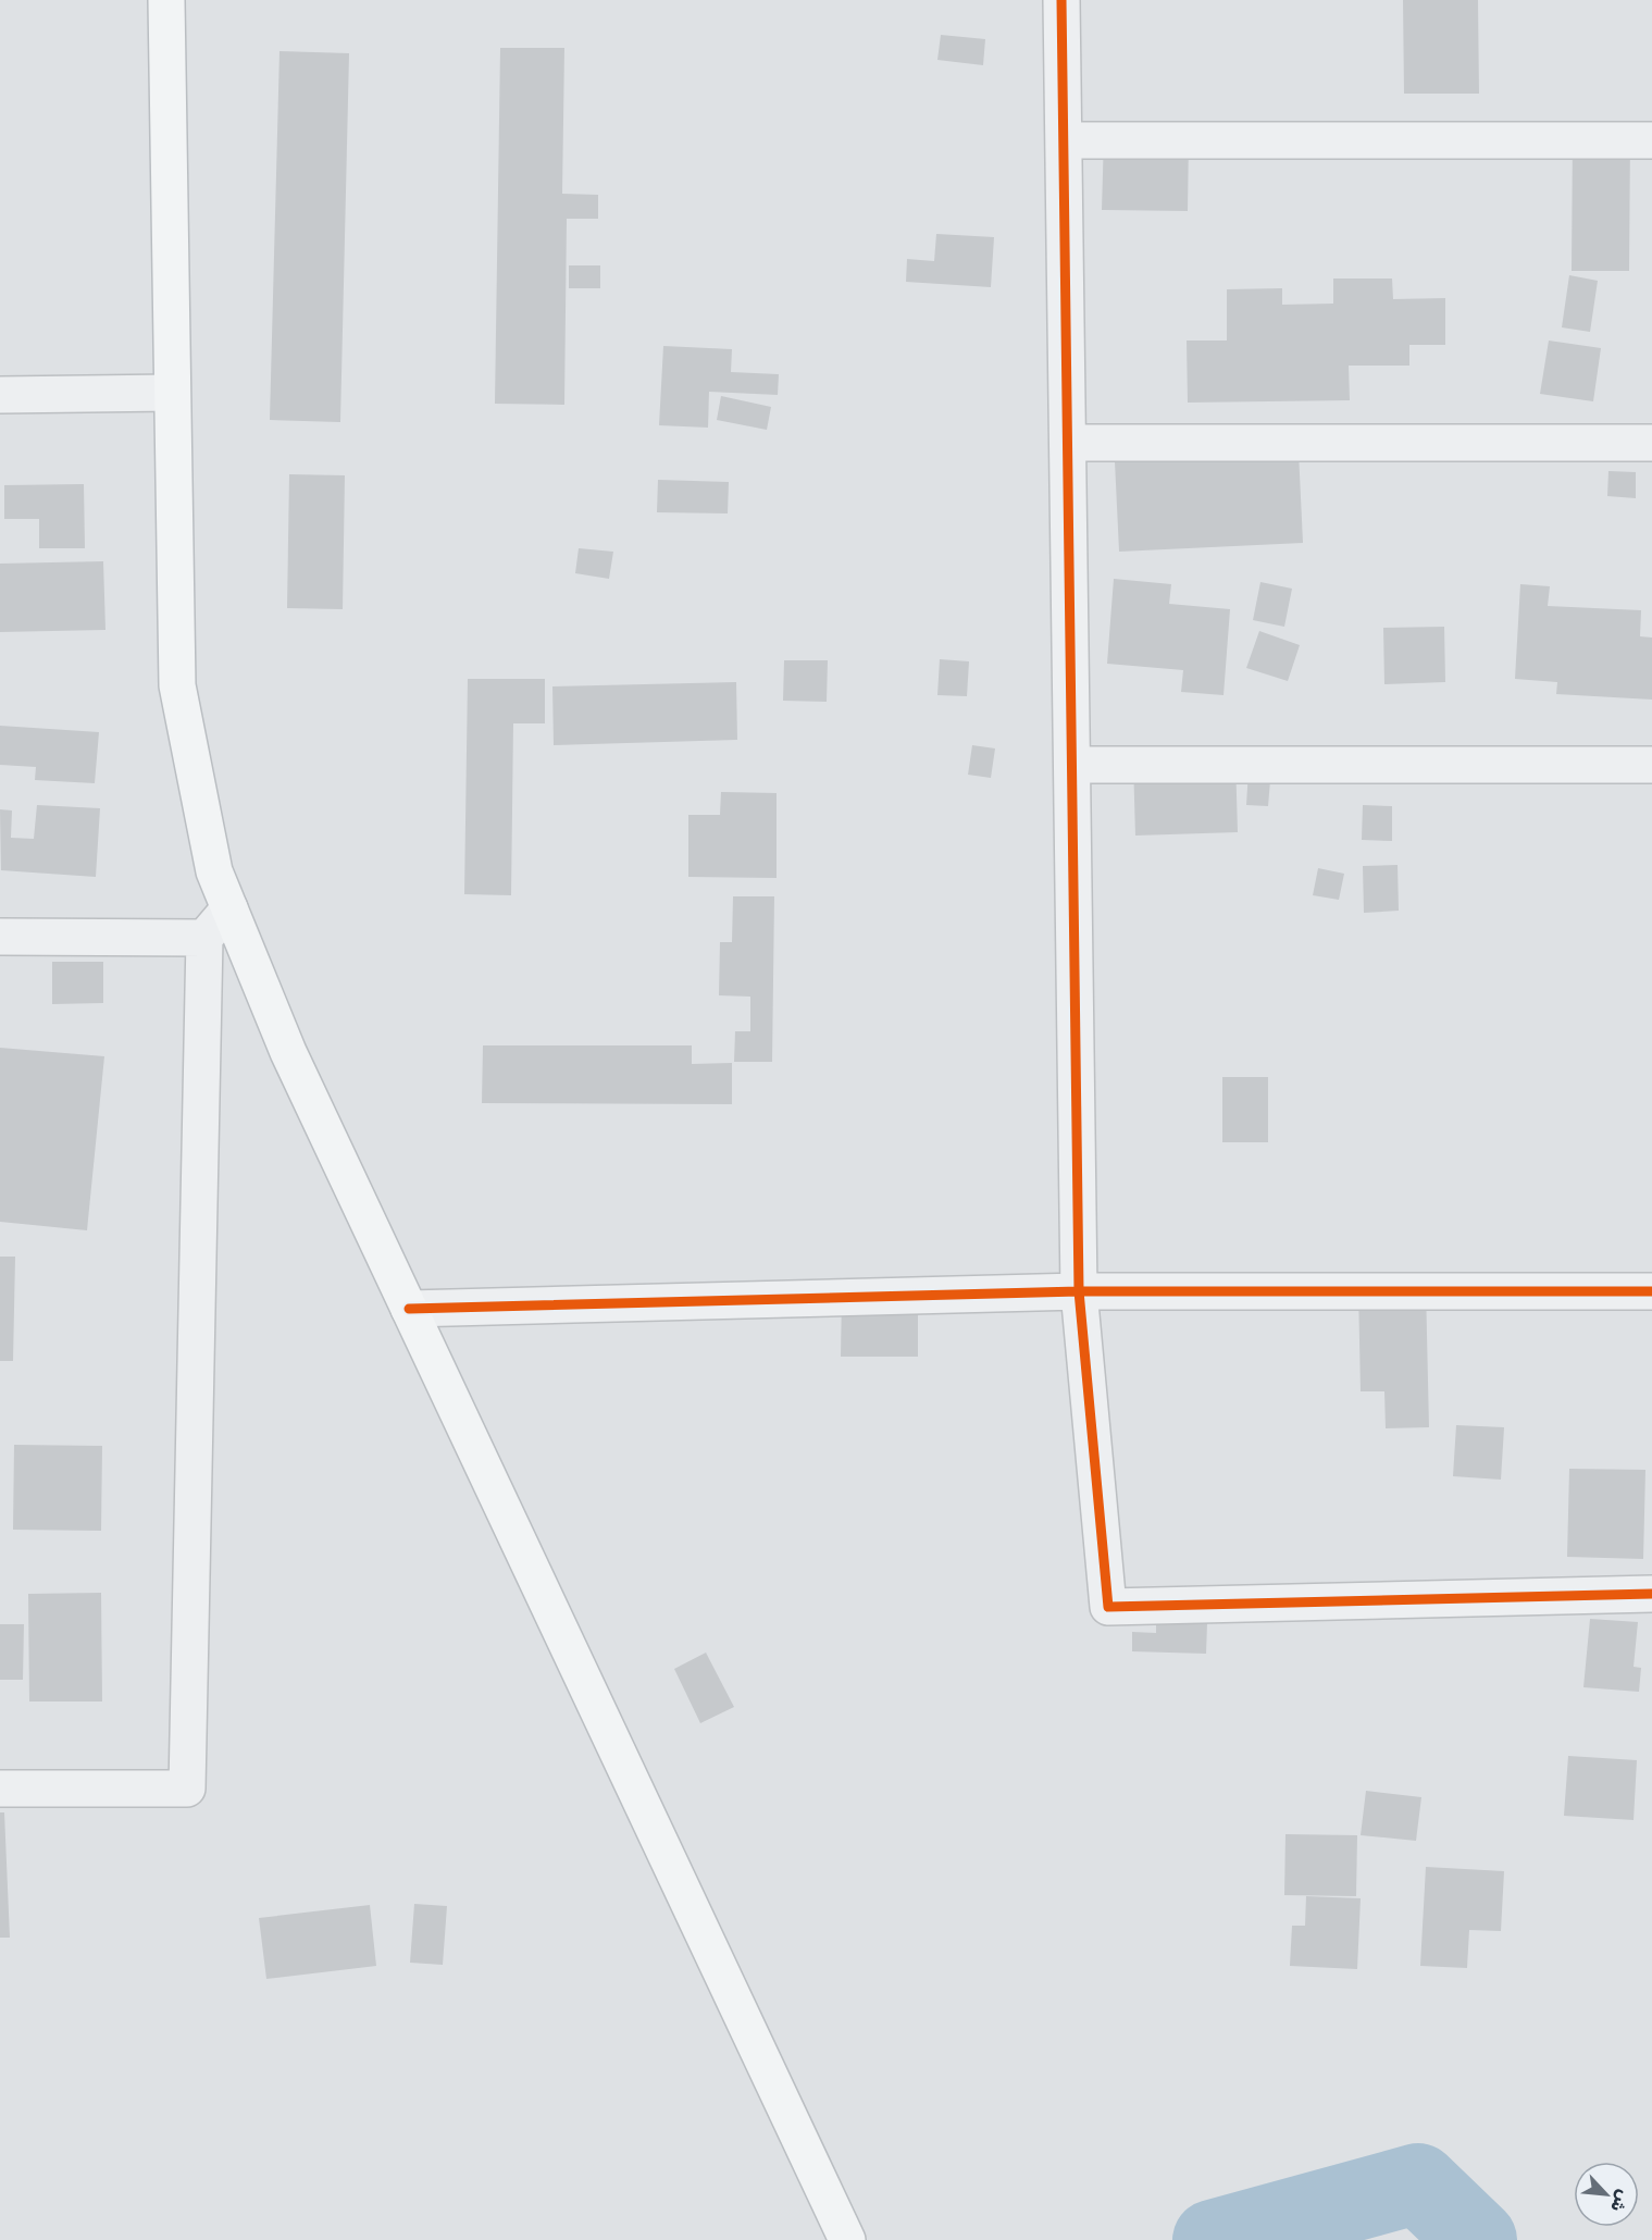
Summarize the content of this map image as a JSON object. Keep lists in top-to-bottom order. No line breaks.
{"north":"bottom right"}
